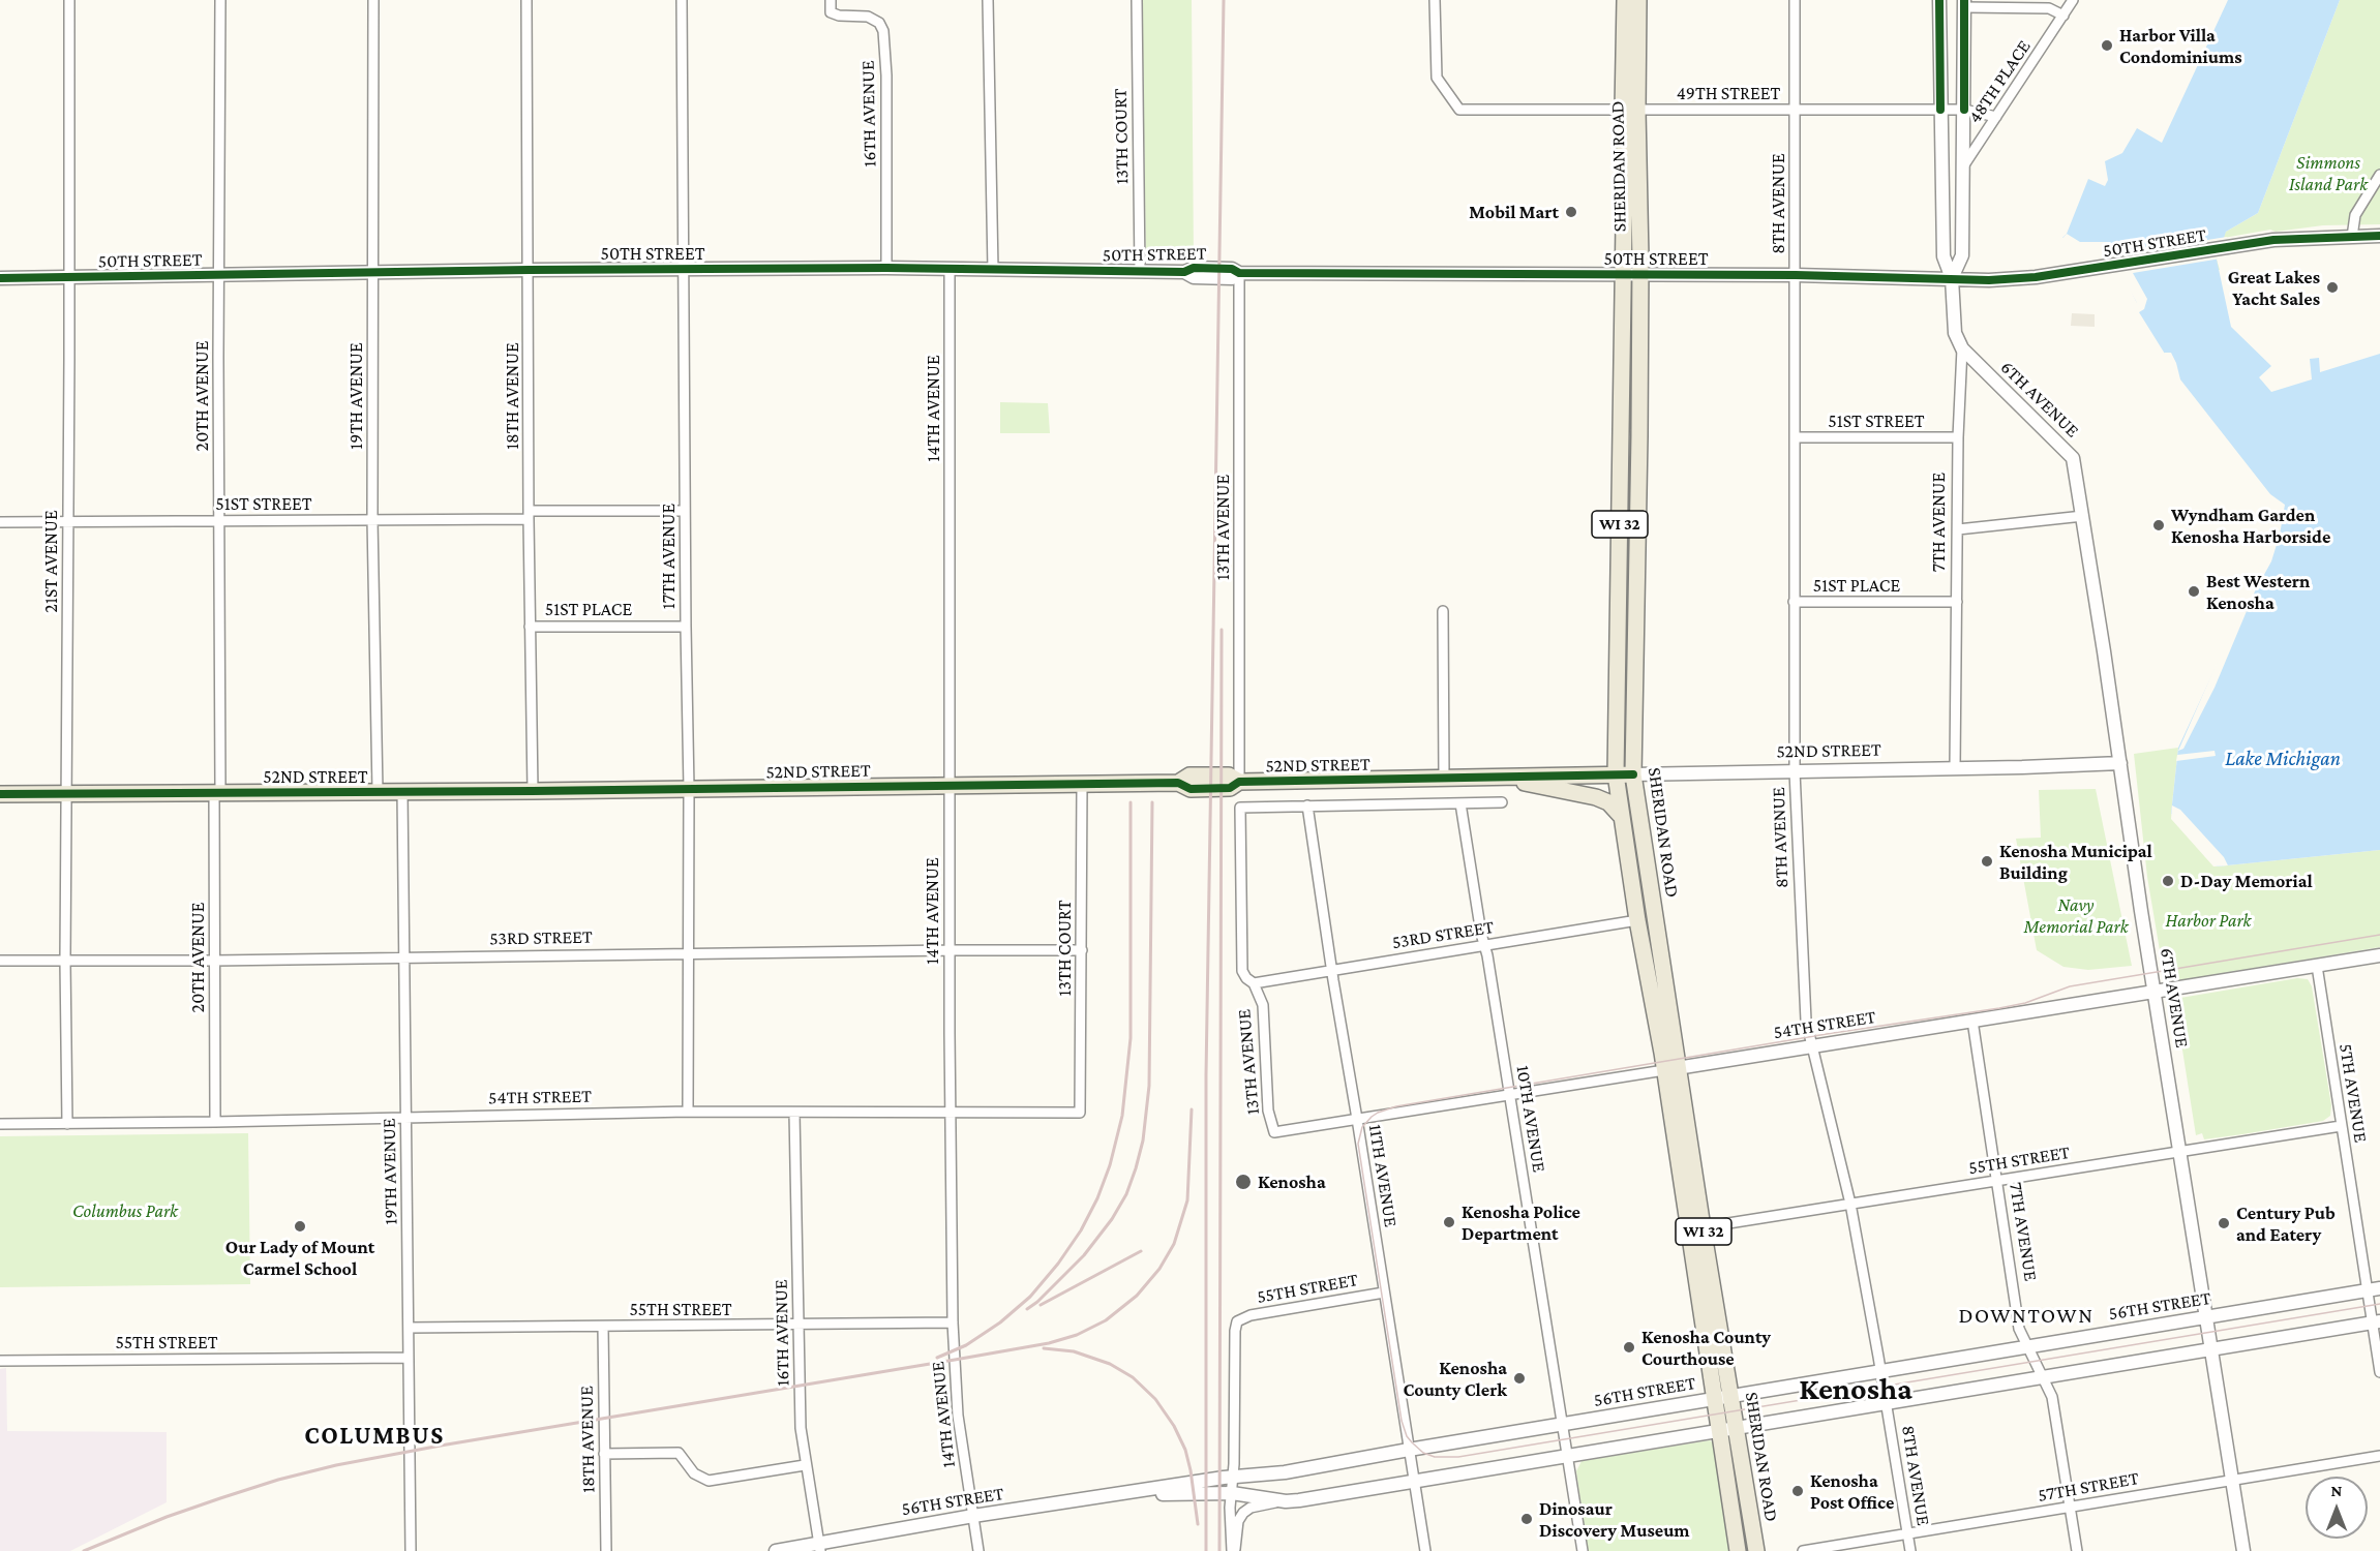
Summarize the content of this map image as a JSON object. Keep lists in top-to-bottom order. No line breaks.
{"streets":{"main road":["SHERIDAN ROAD","WI 32","52ND STREET"],"street":["48TH PLACE","49TH STREET","16TH AVENUE","13TH COURT","8TH AVENUE","50TH STREET","20TH AVENUE","19TH AVENUE","18TH AVENUE","6TH AVENUE","14TH AVENUE","51ST STREET","7TH AVENUE","13TH AVENUE","17TH AVENUE","21ST AVENUE","51ST PLACE","53RD STREET","54TH STREET","5TH AVENUE","10TH AVENUE","55TH STREET","11TH AVENUE","56TH STREET","57TH STREET"]},"crossings":[["48TH PLACE","49TH STREET"],["48TH PLACE","7TH AVENUE"],["49TH STREET","SHERIDAN ROAD"],["49TH STREET","8TH AVENUE"],["49TH STREET","7TH AVENUE"],["16TH AVENUE","50TH STREET"],["16TH AVENUE","54TH STREET"],["16TH AVENUE","55TH STREET"],["16TH AVENUE","56TH STREET"],["13TH COURT","50TH STREET"],["13TH COURT","52ND STREET"],["13TH COURT","53RD STREET"],["13TH COURT","54TH STREET"],["SHERIDAN ROAD","50TH STREET"],["SHERIDAN ROAD","52ND STREET"],["SHERIDAN ROAD","53RD STREET"],["SHERIDAN ROAD","54TH STREET"],["SHERIDAN ROAD","55TH STREET"],["SHERIDAN ROAD","56TH STREET"],["8TH AVENUE","50TH STREET"],["8TH AVENUE","51ST STREET"],["8TH AVENUE","51ST PLACE"],["8TH AVENUE","52ND STREET"],["8TH AVENUE","54TH STREET"],["8TH AVENUE","55TH STREET"],["8TH AVENUE","56TH STREET"],["8TH AVENUE","57TH STREET"],["50TH STREET","20TH AVENUE"],["50TH STREET","19TH AVENUE"],["50TH STREET","18TH AVENUE"],["50TH STREET","14TH AVENUE"],["50TH STREET","7TH AVENUE"],["50TH STREET","13TH AVENUE"],["50TH STREET","17TH AVENUE"],["50TH STREET","21ST AVENUE"],["20TH AVENUE","51ST STREET"],["20TH AVENUE","52ND STREET"],["20TH AVENUE","53RD STREET"],["20TH AVENUE","54TH STREET"],["19TH AVENUE","51ST STREET"],["19TH AVENUE","52ND STREET"],["19TH AVENUE","53RD STREET"],["19TH AVENUE","54TH STREET"],["19TH AVENUE","55TH STREET"],["18TH AVENUE","51ST STREET"],["18TH AVENUE","51ST PLACE"],["18TH AVENUE","52ND STREET"],["18TH AVENUE","55TH STREET"],["6TH AVENUE","7TH AVENUE"],["6TH AVENUE","52ND STREET"],["6TH AVENUE","54TH STREET"],["6TH AVENUE","55TH STREET"],["6TH AVENUE","56TH STREET"],["6TH AVENUE","57TH STREET"],["14TH AVENUE","52ND STREET"],["14TH AVENUE","53RD STREET"],["14TH AVENUE","54TH STREET"],["14TH AVENUE","55TH STREET"],["14TH AVENUE","56TH STREET"],["51ST STREET","7TH AVENUE"],["51ST STREET","17TH AVENUE"],["51ST STREET","21ST AVENUE"],["7TH AVENUE","51ST PLACE"],["7TH AVENUE","52ND STREET"],["7TH AVENUE","54TH STREET"],["7TH AVENUE","55TH STREET"],["7TH AVENUE","56TH STREET"],["7TH AVENUE","57TH STREET"],["13TH AVENUE","52ND STREET"],["13TH AVENUE","53RD STREET"],["13TH AVENUE","54TH STREET"],["13TH AVENUE","11TH AVENUE"],["17TH AVENUE","51ST PLACE"],["17TH AVENUE","52ND STREET"],["17TH AVENUE","53RD STREET"],["17TH AVENUE","54TH STREET"],["21ST AVENUE","52ND STREET"],["21ST AVENUE","53RD STREET"],["21ST AVENUE","54TH STREET"],["53RD STREET","10TH AVENUE"],["53RD STREET","11TH AVENUE"],["54TH STREET","5TH AVENUE"],["54TH STREET","10TH AVENUE"],["54TH STREET","11TH AVENUE"],["5TH AVENUE","55TH STREET"],["5TH AVENUE","56TH STREET"],["10TH AVENUE","56TH STREET"],["55TH STREET","11TH AVENUE"],["55TH STREET","56TH STREET"],["11TH AVENUE","56TH STREET"]],"districts":["DOWNTOWN","Kenosha","COLUMBUS"],"water":["Lake Michigan"],"parks":["Simmons Island Park","Navy Memorial Park","Harbor Park","Columbus Park"],"places":["Harbor Villa Condominiums","Mobil Mart","Great Lakes Yacht Sales","Wyndham Garden Kenosha Harborside","Best Western Kenosha","Kenosha Municipal Building","D-Day Memorial","Kenosha","Kenosha Police Department","Century Pub and Eatery","Our Lady of Mount Carmel School","Kenosha County Courthouse","Kenosha County Clerk","Kenosha Post Office","Dinosaur Discovery Museum"],"north":"top"}
